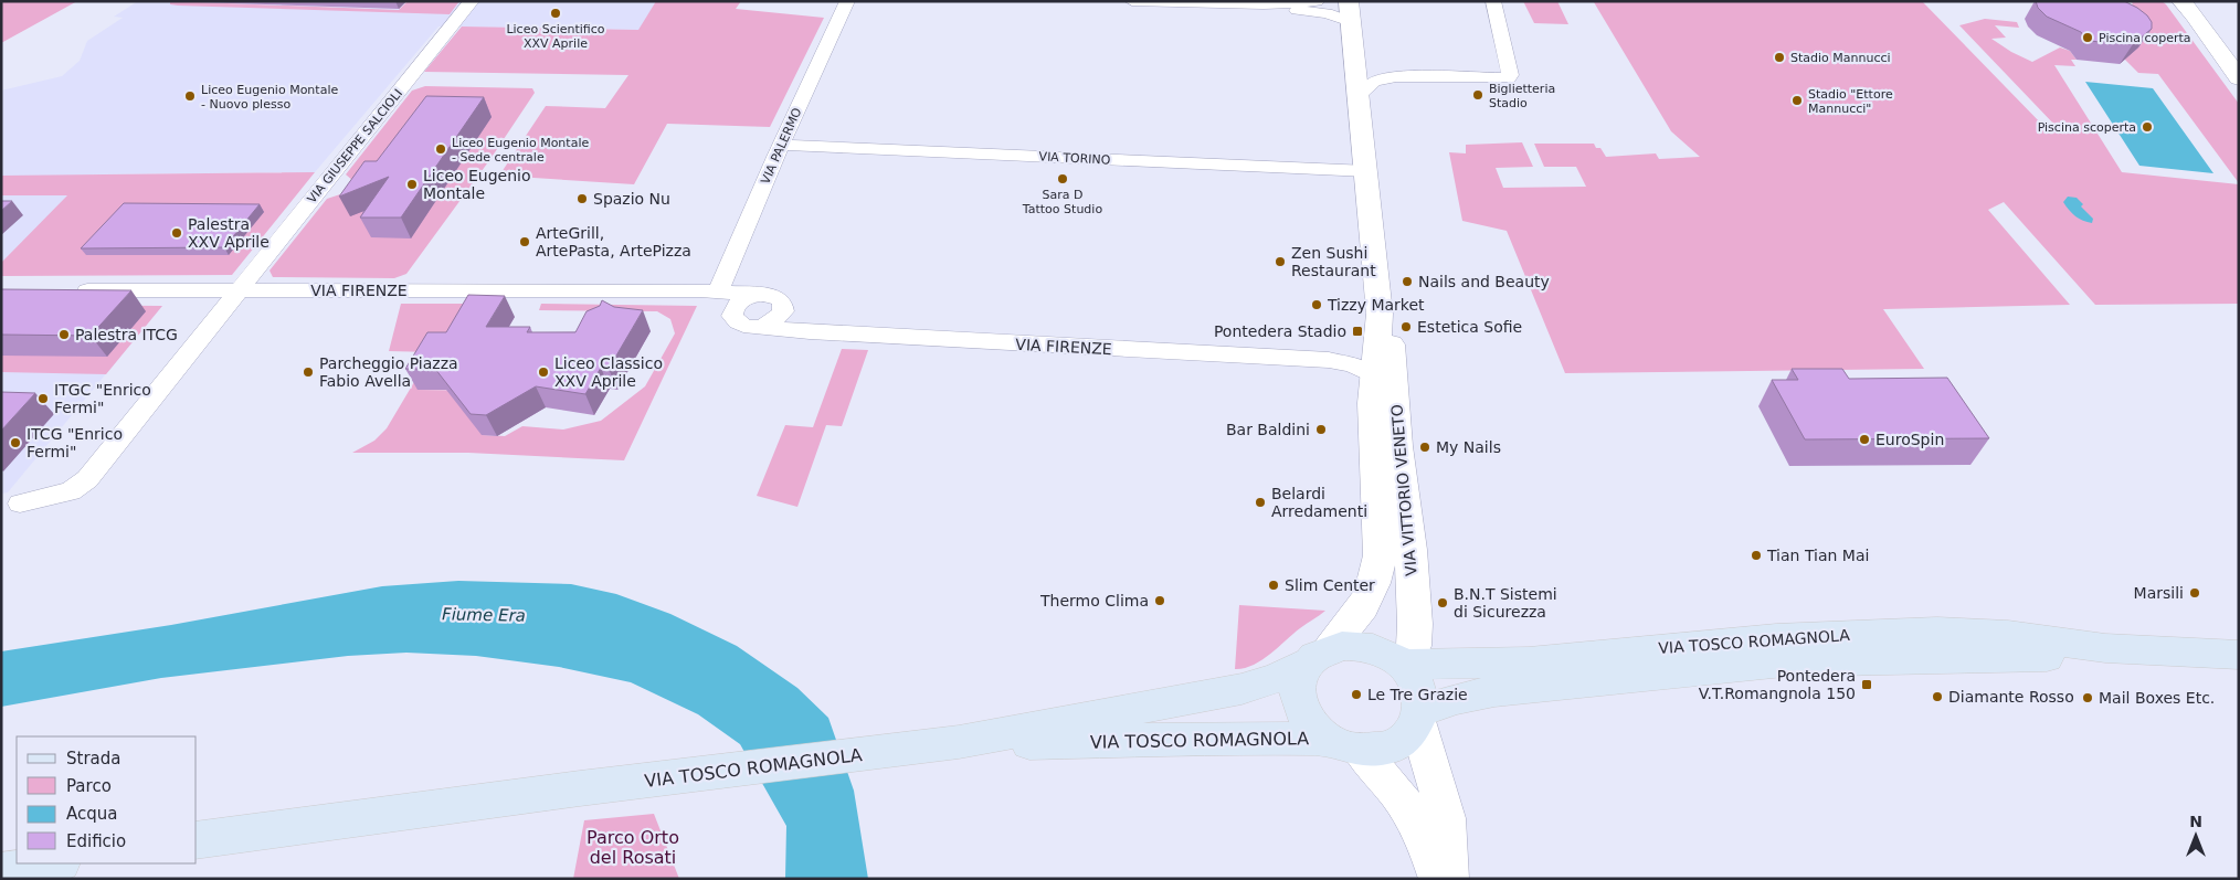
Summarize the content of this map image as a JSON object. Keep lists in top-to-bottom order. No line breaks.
{"streets":{"main road":["VIA VITTORIO VENETO","VIA TOSCO ROMAGNOLA"],"street":["VIA GIUSEPPE SALCIOLI","VIA PALERMO","VIA TORINO","VIA FIRENZE"]},"crossings":[["VIA GIUSEPPE SALCIOLI","VIA FIRENZE"],["VIA PALERMO","VIA TORINO"],["VIA PALERMO","VIA FIRENZE"],["VIA TORINO","VIA VITTORIO VENETO"],["VIA FIRENZE","VIA VITTORIO VENETO"],["VIA VITTORIO VENETO","VIA TOSCO ROMAGNOLA"]],"water":["Fiume Era"],"parks":["Parco Orto del Rosati"],"places":{"other":["Liceo Scientifico XXV Aprile","Piscina coperta","Stadio Mannucci","Biglietteria Stadio","Liceo Eugenio Montale - Nuovo plesso","Stadio \"Ettore Mannucci\"","Piscina scoperta","Liceo Eugenio Montale - Sede centrale","Sara D Tattoo Studio","Liceo Eugenio Montale","Spazio Nu","Palestra XXV Aprile","ArteGrill, ArtePasta, ArtePizza","Zen Sushi Restaurant","Nails and Beauty","Tizzy Market","Estetica Sofie","Palestra ITCG","Parcheggio Piazza Fabio Avella","Liceo Classico XXV Aprile","ITGC \"Enrico Fermi\"","Bar Baldini","EuroSpin","ITCG \"Enrico Fermi\"","My Nails","Belardi Arredamenti","Tian Tian Mai","Slim Center","Marsili","Thermo Clima","B.N.T Sistemi di Sicurezza","Le Tre Grazie","Diamante Rosso","Mail Boxes Etc."],"transit":["Pontedera Stadio","Pontedera V.T.Romangnola 150"]},"legend":["Strada","Parco","Acqua","Edificio"],"north":"top"}
